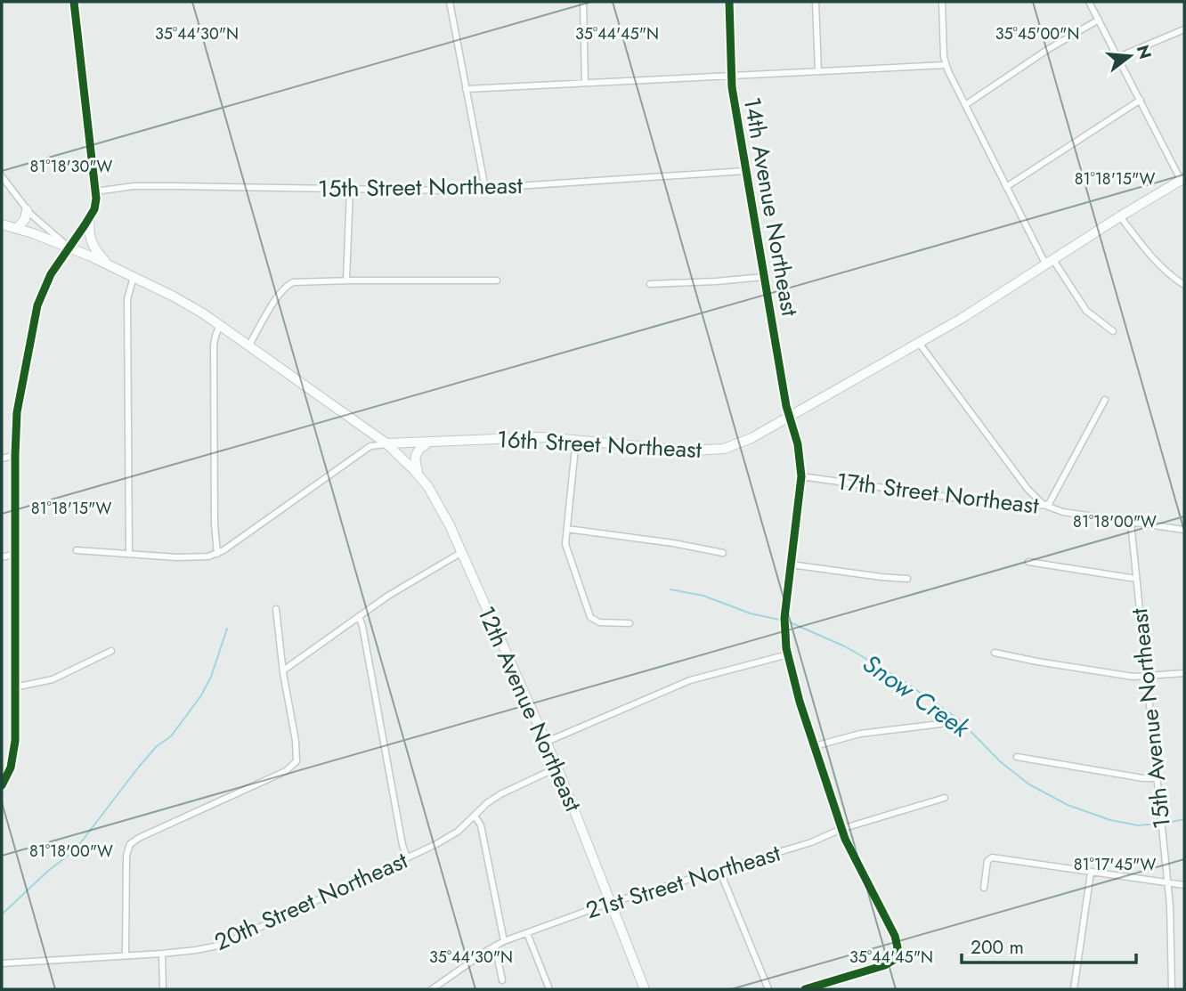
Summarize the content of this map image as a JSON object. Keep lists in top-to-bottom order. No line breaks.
{"streets":{"main road":["16th Street Northeast","12th Avenue Northeast"],"street":["15th Street Northeast","14th Avenue Northeast","17th Street Northeast","15th Avenue Northeast","21st Street Northeast","20th Street Northeast"]},"crossings":[["15th Street Northeast","14th Avenue Northeast"],["14th Avenue Northeast","16th Street Northeast"],["14th Avenue Northeast","17th Street Northeast"],["14th Avenue Northeast","21st Street Northeast"],["16th Street Northeast","12th Avenue Northeast"],["17th Street Northeast","15th Avenue Northeast"],["12th Avenue Northeast","21st Street Northeast"],["12th Avenue Northeast","20th Street Northeast"]],"water":["Snow Creek"],"scale_bar":"200 m","north":"right","coordinates":["35°44'30\"N","35°44'45\"N","35°45'00\"N","81°18'30\"W","81°18'15\"W","81°18'00\"W","81°17'45\"W"]}
